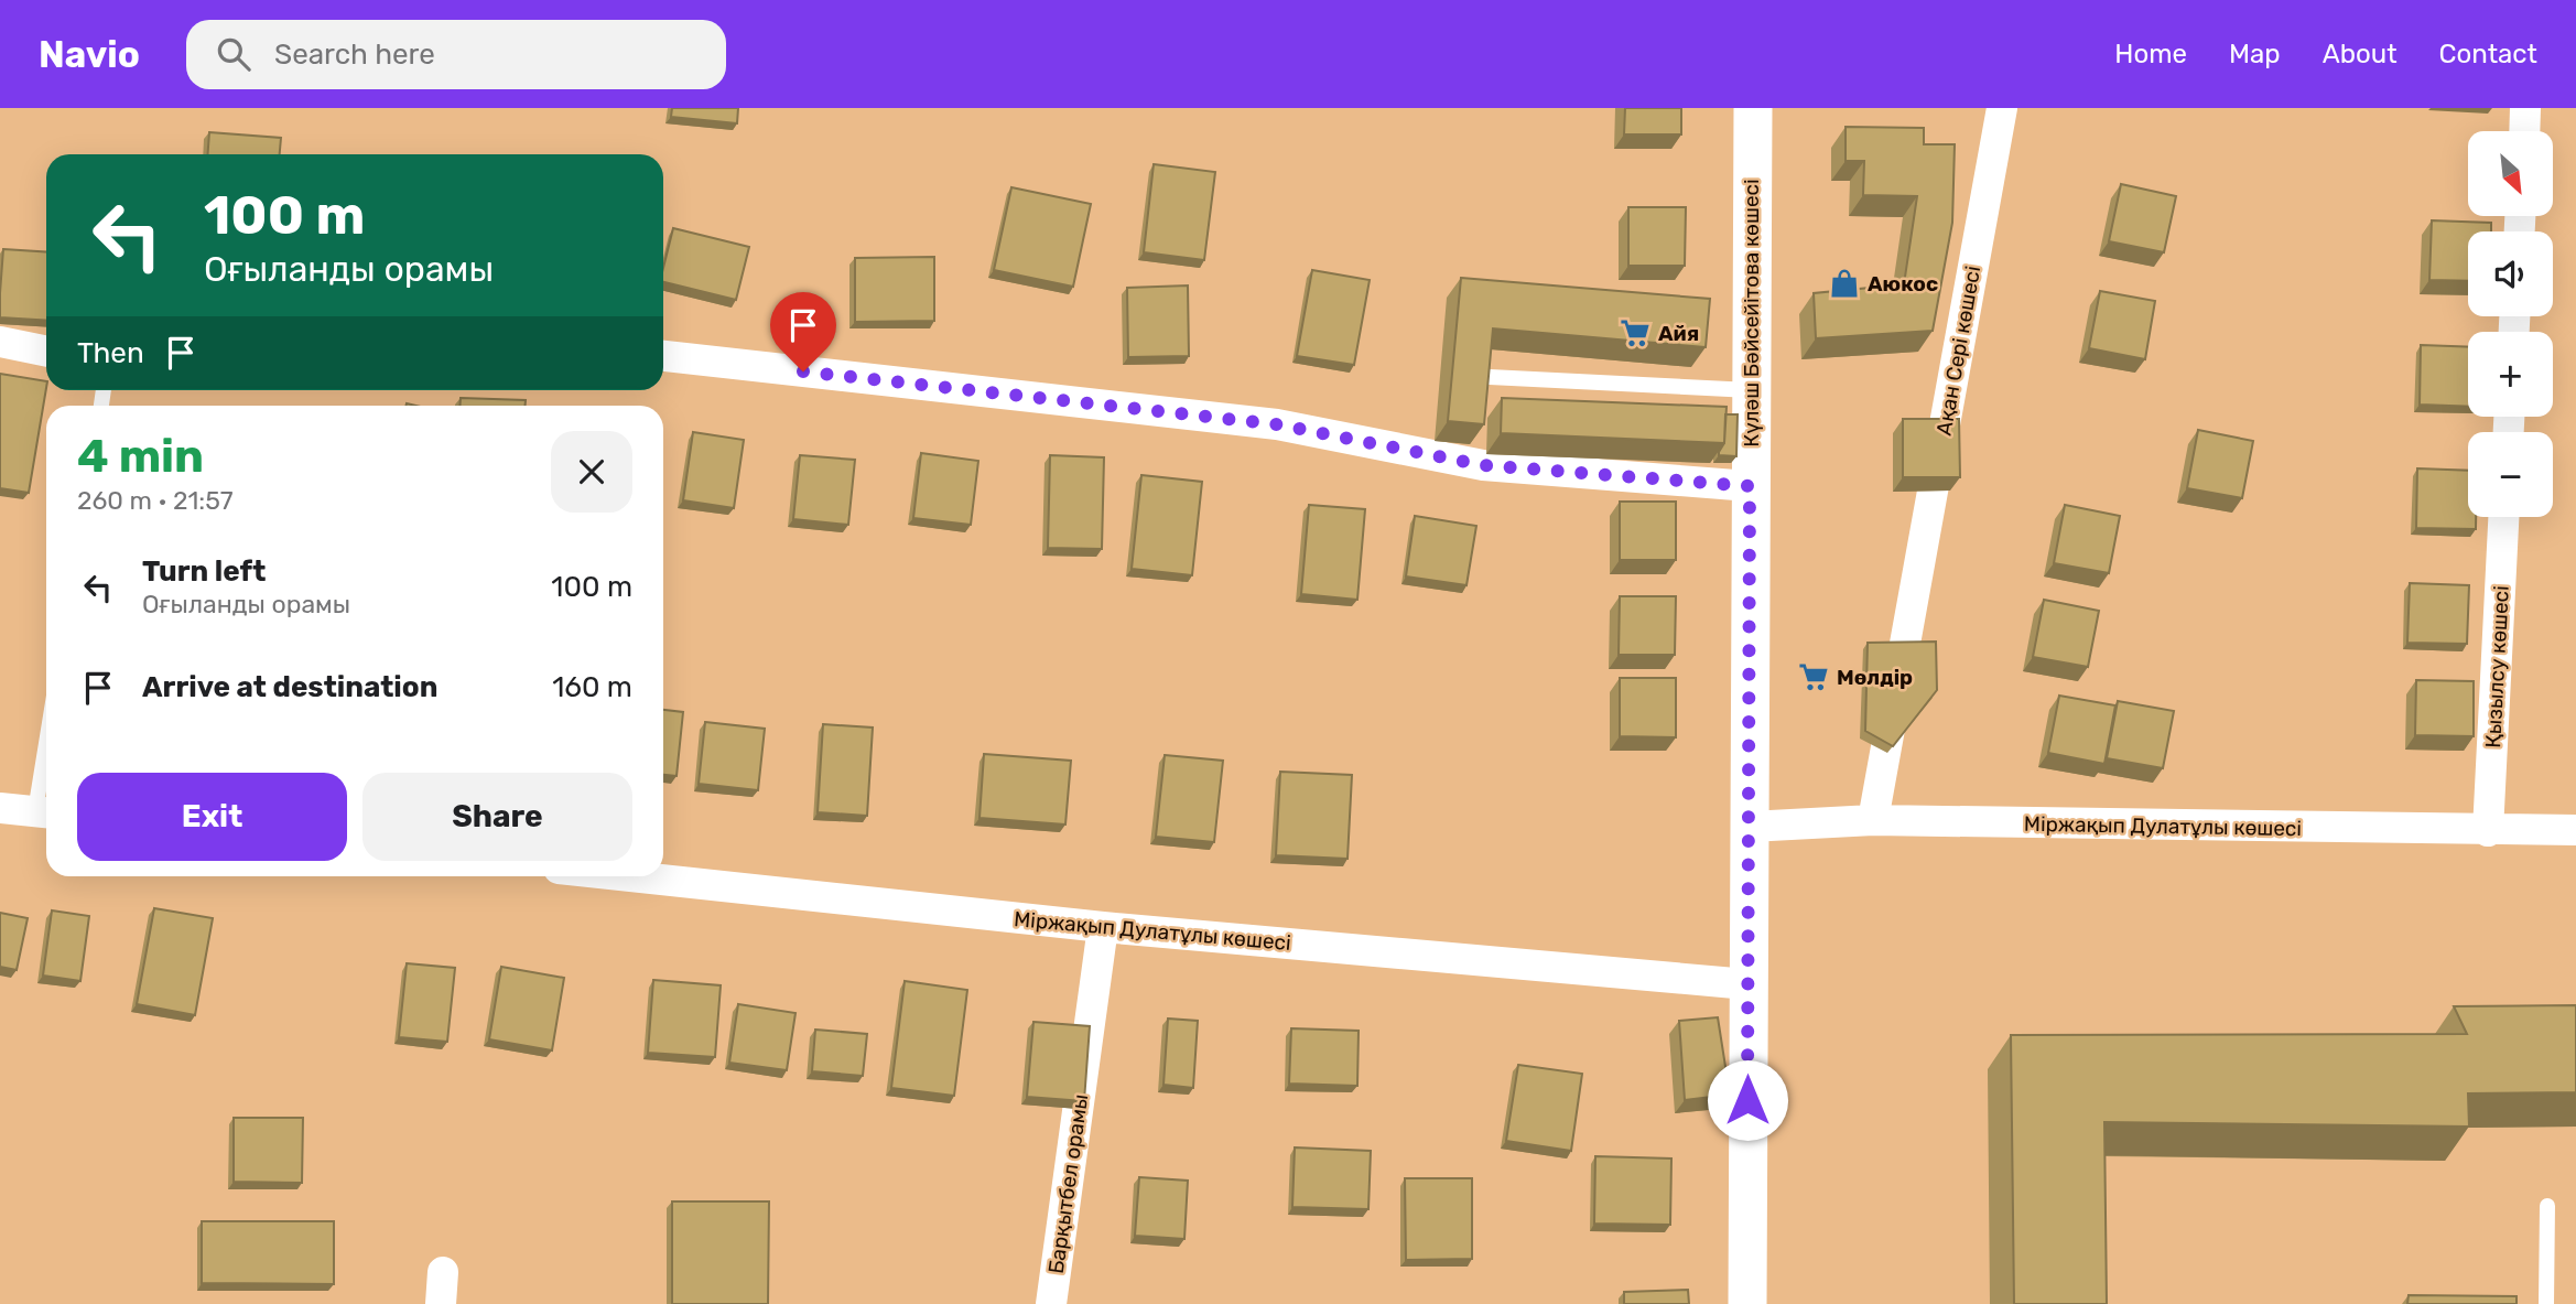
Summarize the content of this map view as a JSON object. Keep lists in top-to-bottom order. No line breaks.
{"streets":{"street":["Күләш Бәйсейітова көшесі","Ақан Сері көшесі","Қызылсу көшесі","Міржақып Дулатұлы көшесі","Барқытбел орамы"]},"crossings":[["Күләш Бәйсейітова көшесі","Міржақып Дулатұлы көшесі"],["Ақан Сері көшесі","Міржақып Дулатұлы көшесі"],["Қызылсу көшесі","Міржақып Дулатұлы көшесі"],["Міржақып Дулатұлы көшесі","Барқытбел орамы"]],"places":{"shop":["Аюкос"],"supermarket":["Айя","Мөлдiр"]},"north":"bottom right","page":{"header":"Navio","search":"Search here","nav":["Home","Map","About","Contact"],"map_buttons":["+","−"],"turn":["100 m","Оғыланды орамы"],"then":"Then","heading":["4 min","260 m · 21:57"],"list":[{"name":"Turn left","note":"Оғыланды орамы","value":"100 m"},{"name":"Arrive at destination","value":"160 m"}],"buttons":["Exit","Share"]}}
